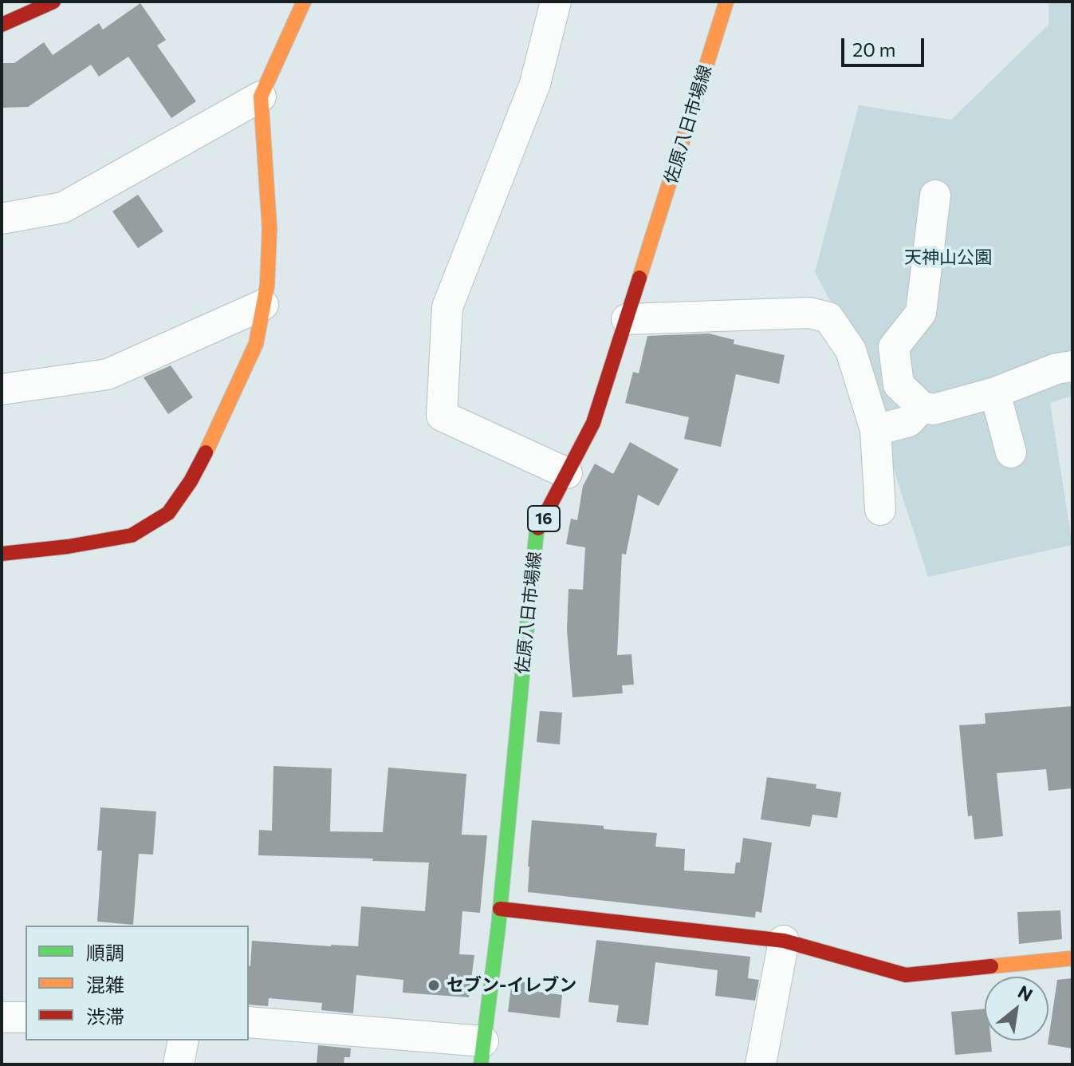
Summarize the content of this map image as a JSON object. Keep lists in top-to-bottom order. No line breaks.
{"streets":{"street":["佐原八日市場線","16"]},"parks":["天神山公園"],"places":["セブン-イレブン"],"legend":["順調","混雑","渋滞"],"scale_bar":"20 m","north":"top right"}
